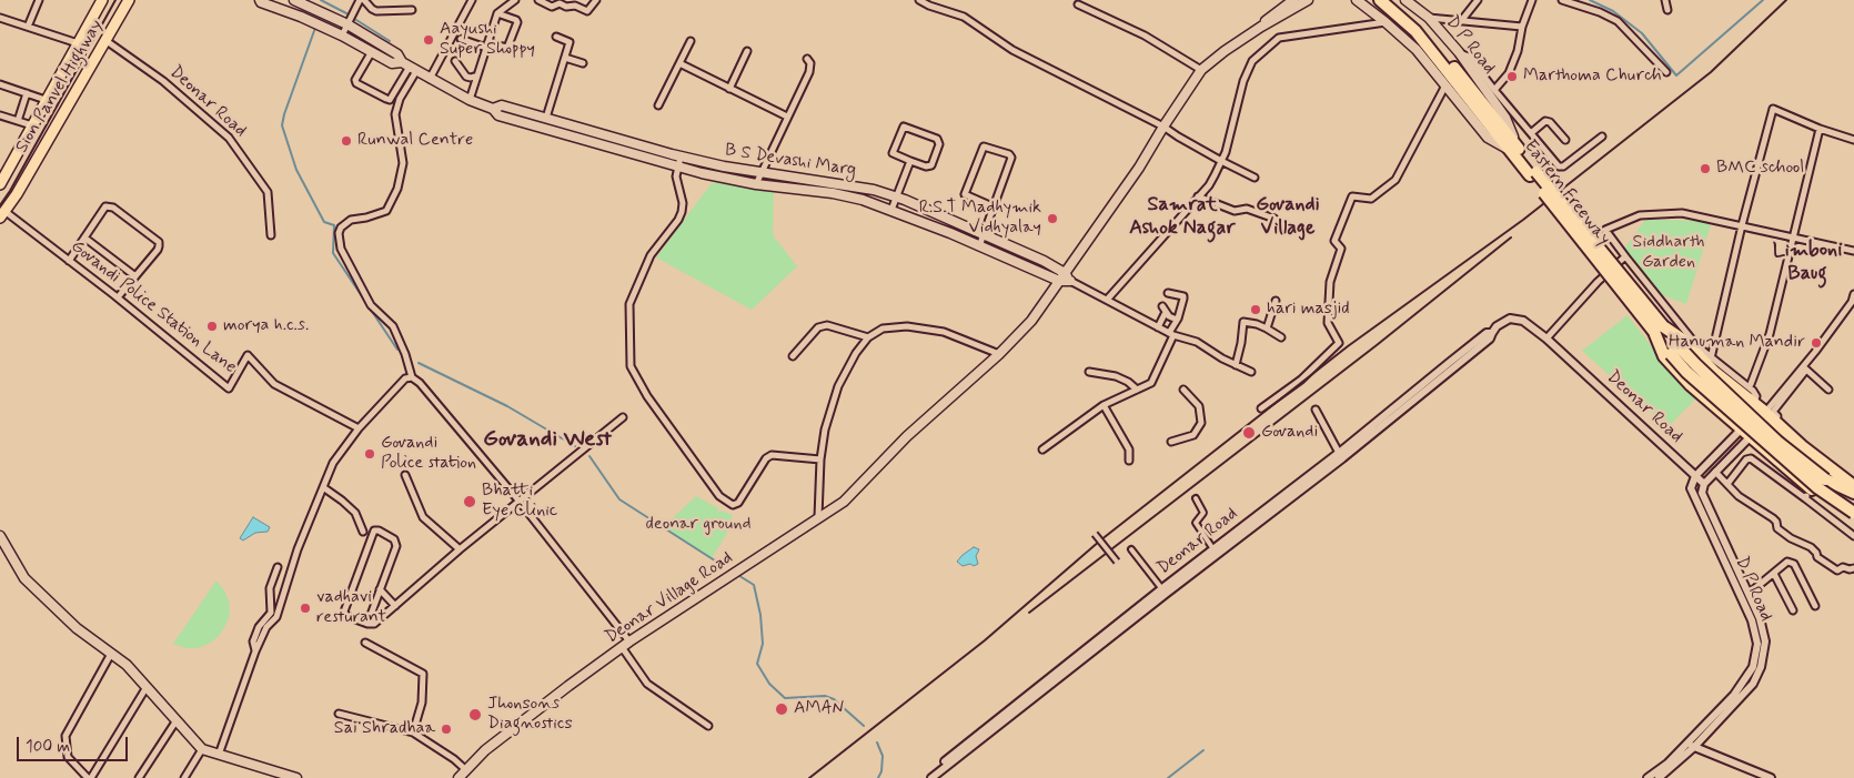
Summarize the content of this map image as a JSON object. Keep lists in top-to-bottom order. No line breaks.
{"streets":{"highway":["Sion Panvel Highway","Eastern Freeway"],"main road":["D P Road","B S Devashi Marg","Deonar Village Road"],"street":["Deonar Road","Govandi Police Station Lane"]},"crossings":[["D P Road","Deonar Road"],["D P Road","Eastern Freeway"],["Sion Panvel Highway","Deonar Road"],["Sion Panvel Highway","Govandi Police Station Lane"],["B S Devashi Marg","Deonar Village Road"]],"districts":["Samrat Ashok Nagar","Govandi Village","Limboni Baug","Govandi West"],"parks":["Siddharth Garden","deonar ground"],"places":["Aayushi Super Shoppy","Marthoma Church","Runwal Centre","BMC school","R.S.T Madhymik Vidhyalay","hari masjid","morya h.c.s.","Hanuman Mandir","Govandi","Govandi Police station","Bhatti Eye Clinic","vadhavi resturant","AMAN","Jhonsons Diagnostics","Sai Shradhaa"],"scale_bar":"100 m"}
